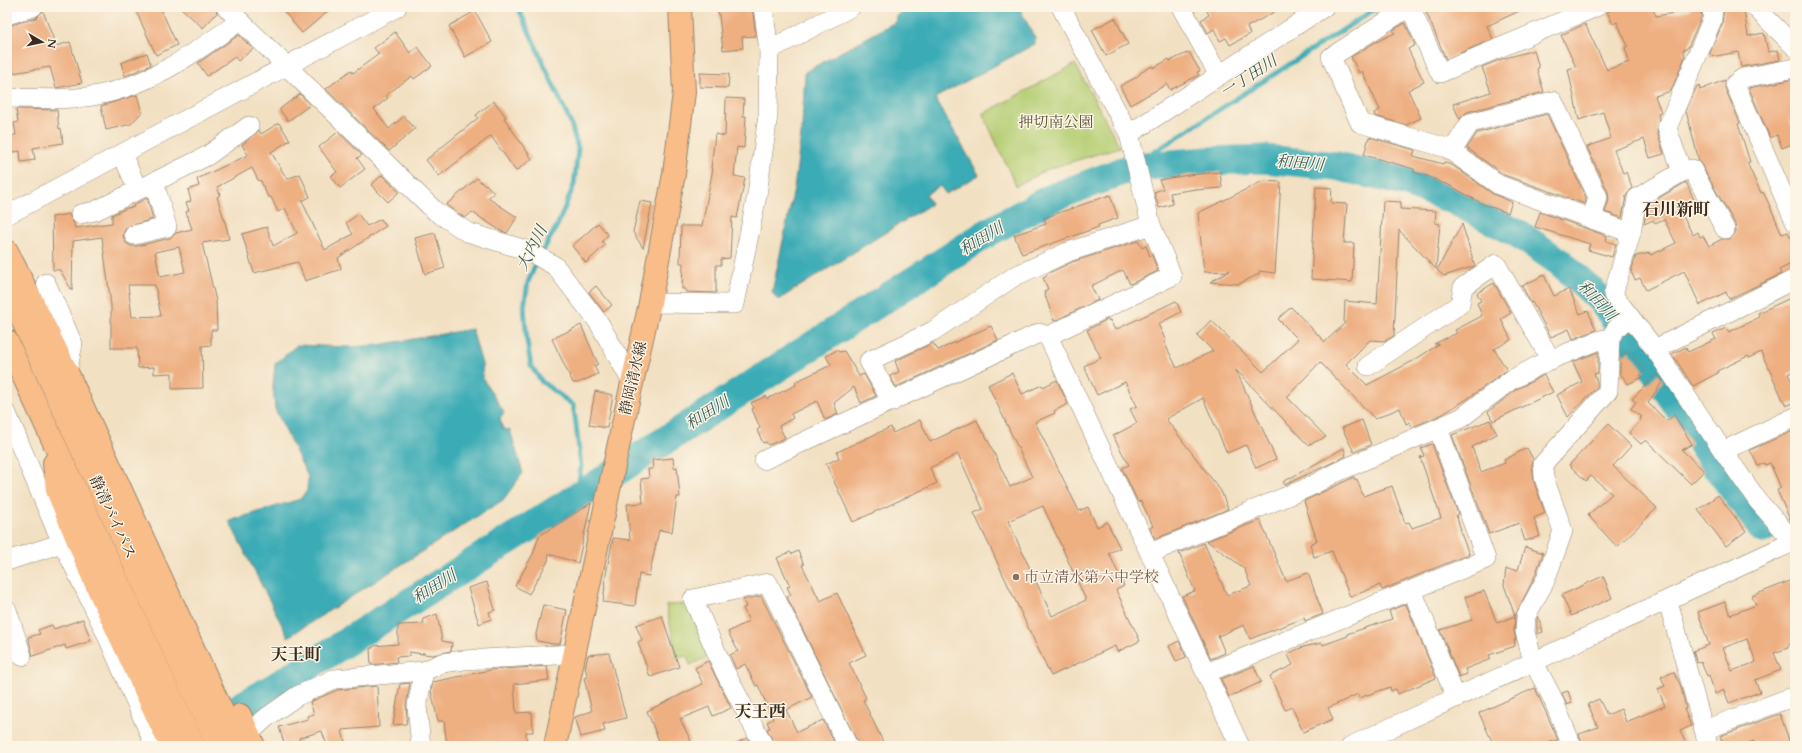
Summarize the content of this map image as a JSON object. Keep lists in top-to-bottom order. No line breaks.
{"streets":{"main road":["静岡清水線","静清バイパス"]},"districts":["石川新町","天王町","天王西"],"water":["一丁田川","和田川","大内川"],"parks":["押切南公園"],"places":["市立清水第六中学校"],"north":"right"}
